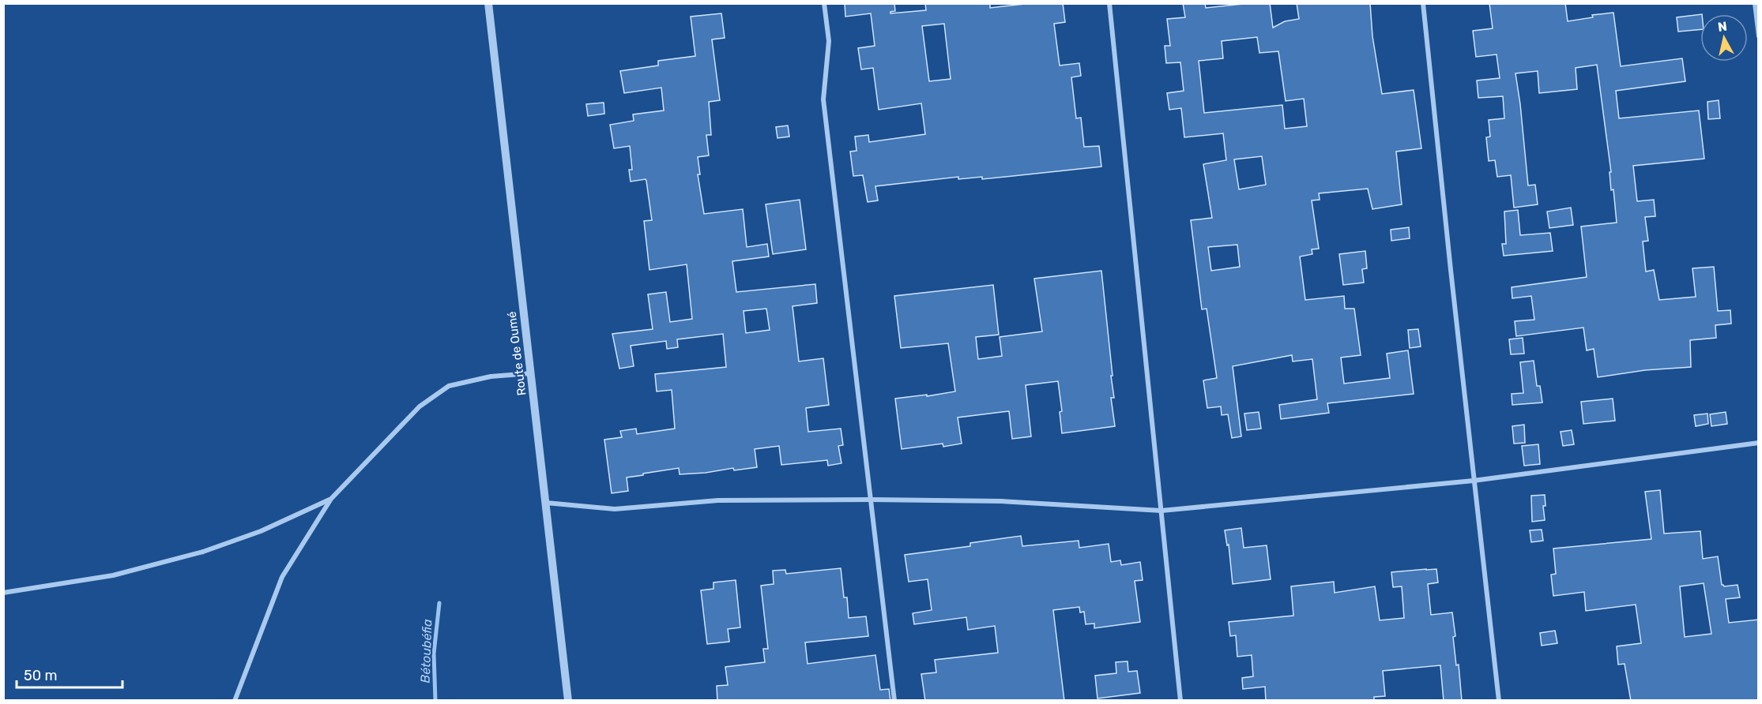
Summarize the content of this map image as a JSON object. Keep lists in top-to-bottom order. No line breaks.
{"streets":{"street":["Route de Oumé"]},"water":["Bétoubéfia"],"scale_bar":"50 m","north":"top"}
